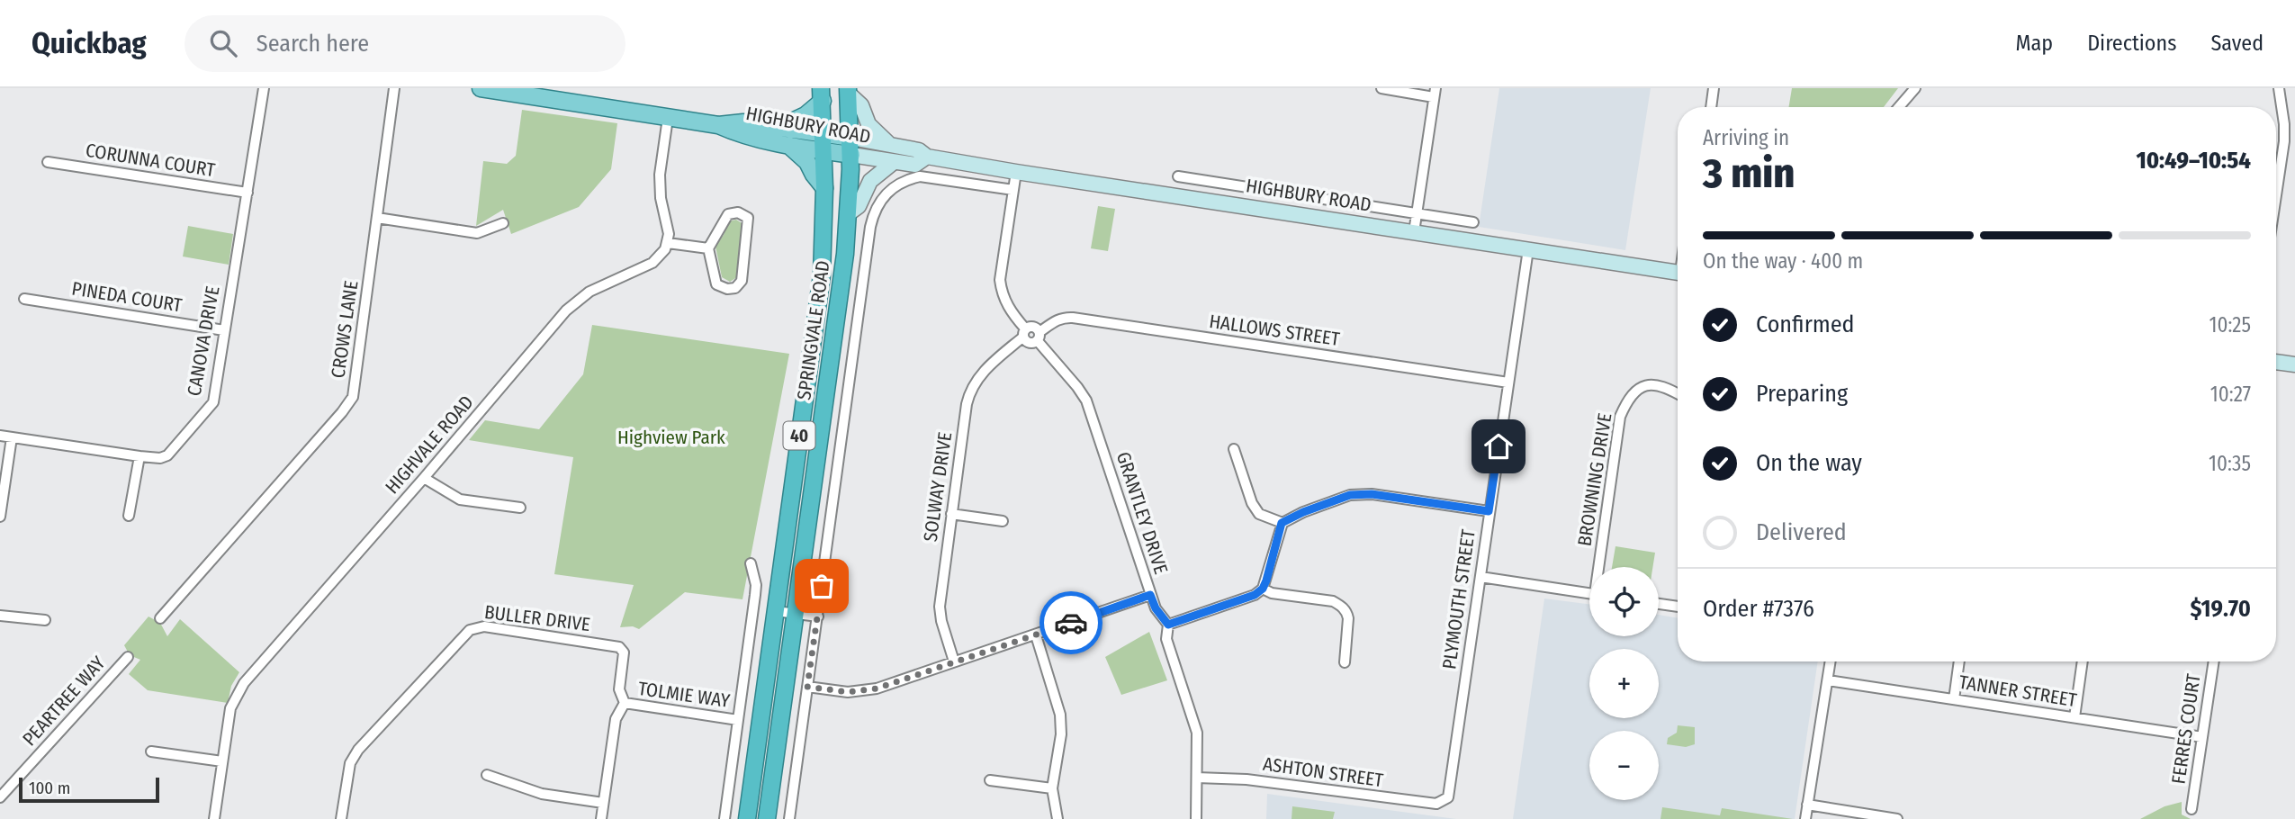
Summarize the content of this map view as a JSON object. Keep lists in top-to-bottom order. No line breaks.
{"streets":{"highway":["SPRINGVALE ROAD","40"],"main road":["HIGHBURY ROAD"],"street":["CORUNNA COURT","PINEDA COURT","CROWS LANE","HALLOWS STREET","CANOVA DRIVE","HIGHVALE ROAD","BROWNING DRIVE","SOLWAY DRIVE","GRANTLEY DRIVE","PLYMOUTH STREET","BULLER DRIVE","TANNER STREET","TOLMIE WAY","PEARTREE WAY","FERRES COURT","ASHTON STREET"]},"crossings":[["HIGHBURY ROAD","SPRINGVALE ROAD"],["HIGHBURY ROAD","PLYMOUTH STREET"],["CORUNNA COURT","CANOVA DRIVE"],["PINEDA COURT","CANOVA DRIVE"],["HALLOWS STREET","GRANTLEY DRIVE"],["HALLOWS STREET","PLYMOUTH STREET"],["GRANTLEY DRIVE","ASHTON STREET"],["PLYMOUTH STREET","ASHTON STREET"],["BULLER DRIVE","TOLMIE WAY"],["TANNER STREET","FERRES COURT"]],"parks":["Highview Park"],"scale_bar":"100 m","page":{"header":"Quickbag","search":"Search here","nav":["Map","Directions","Saved"],"heading":["3 min","Arriving in","10:49–10:54"],"panel":["Order #7376","$19.70"],"bar":"On the way · 400 m","list":[["Confirmed","10:25"],["Preparing","10:27"],["On the way","10:35"],"Delivered"],"map_buttons":["+","−"],"scale":"100 m"}}
